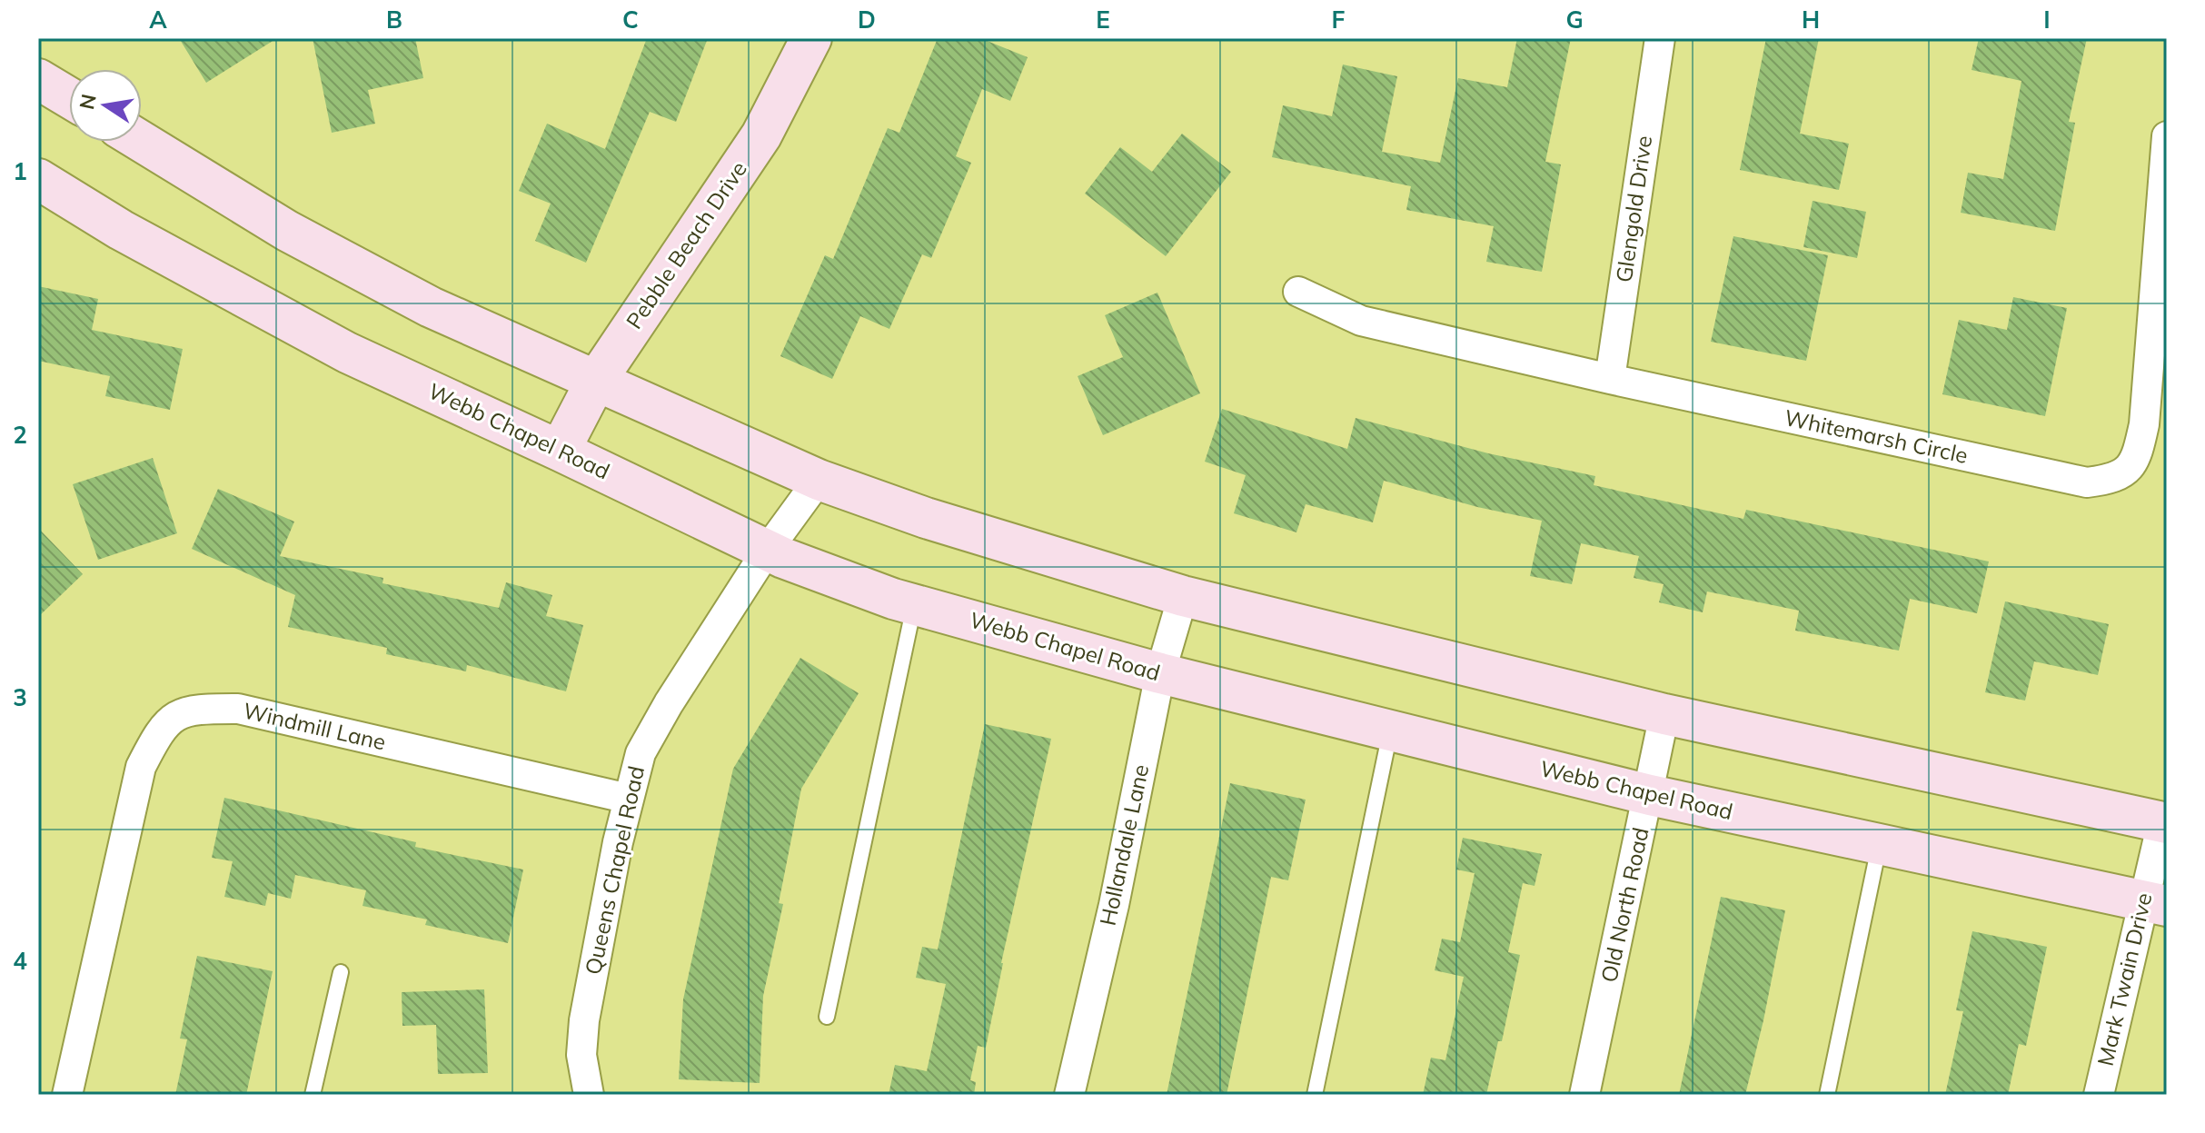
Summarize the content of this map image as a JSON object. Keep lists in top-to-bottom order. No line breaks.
{"streets":{"main road":["Pebble Beach Drive","Webb Chapel Road"],"street":["Glengold Drive","Whitemarsh Circle","Windmill Lane","Hollandale Lane","Queens Chapel Road","Old North Road","Mark Twain Drive"]},"crossings":[["Glengold Drive","Whitemarsh Circle"],["Pebble Beach Drive","Webb Chapel Road"],["Webb Chapel Road","Hollandale Lane"],["Webb Chapel Road","Queens Chapel Road"],["Webb Chapel Road","Old North Road"],["Webb Chapel Road","Mark Twain Drive"],["Windmill Lane","Queens Chapel Road"]],"north":"left","grid":{"columns":["A","B","C","D","E","F","G","H","I"],"rows":["1","2","3","4"]}}
